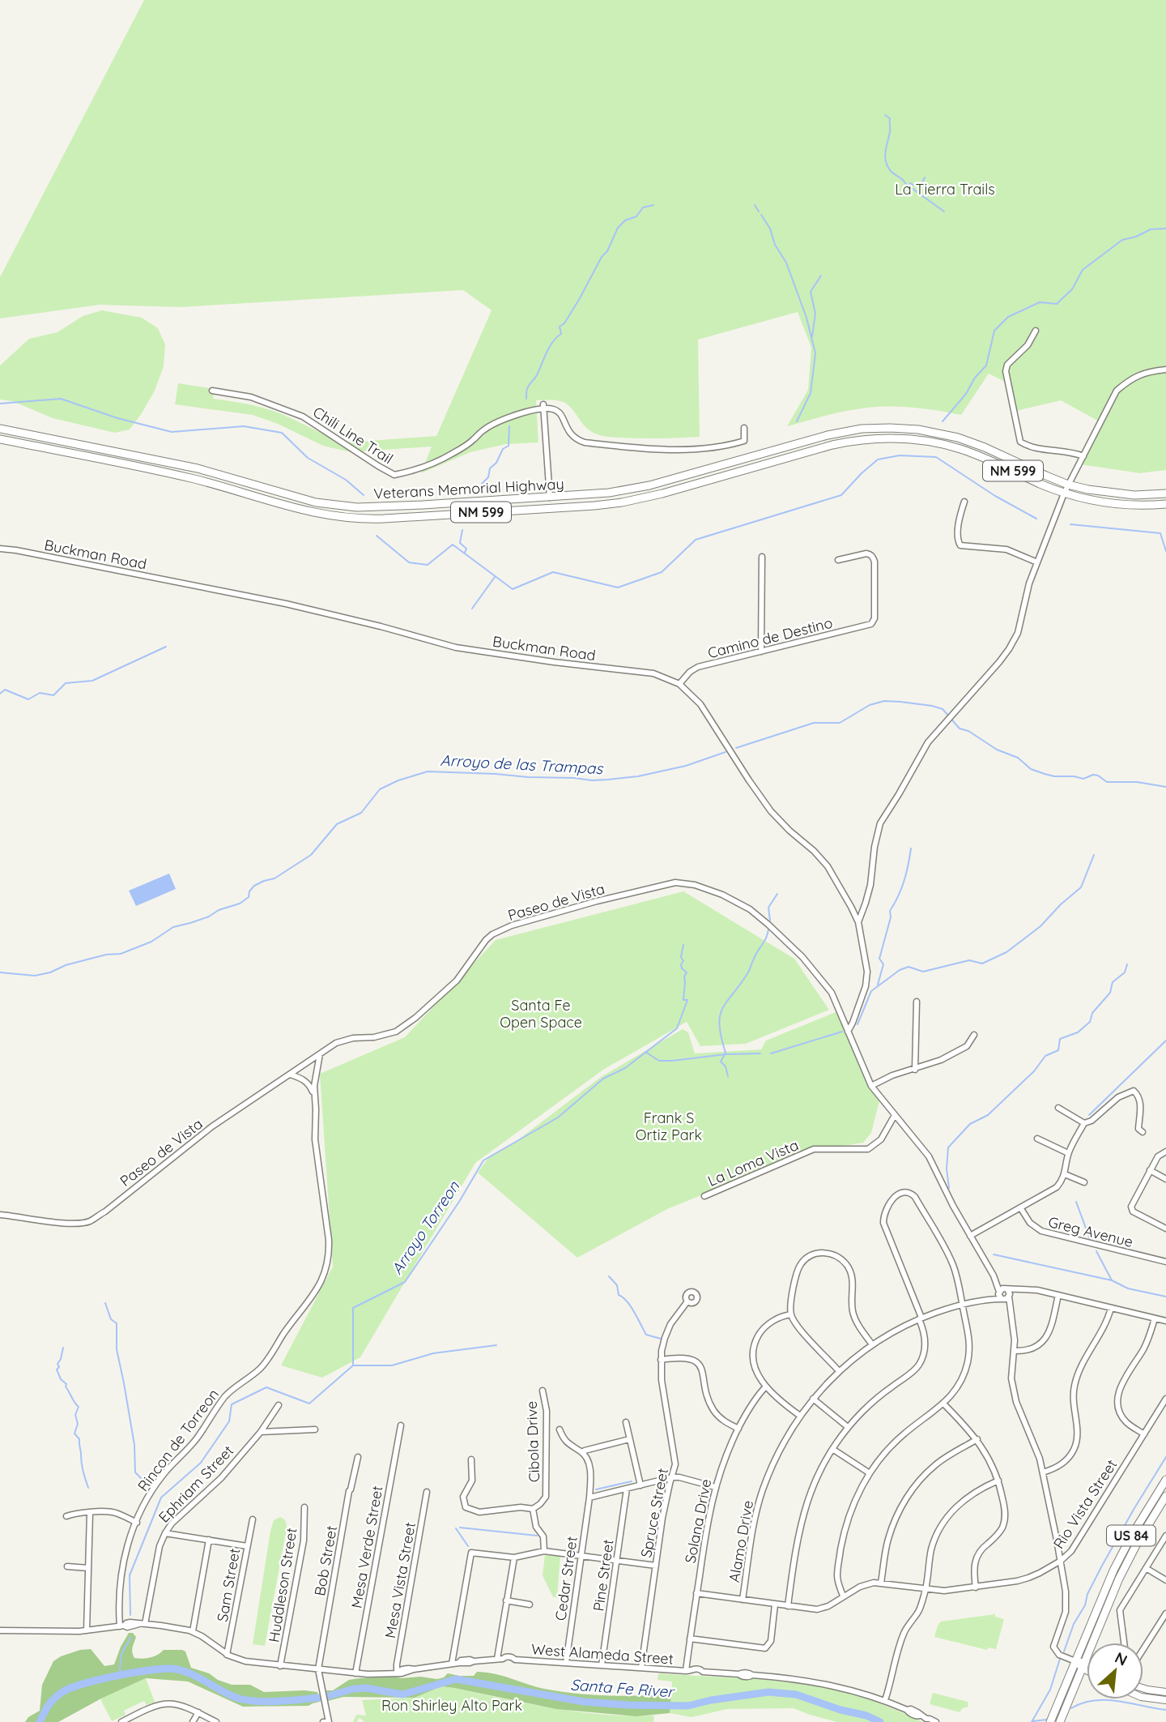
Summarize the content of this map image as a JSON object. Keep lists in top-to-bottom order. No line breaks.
{"streets":{"highway":["NM 599","Veterans Memorial Highway","US 84"],"street":["Chili Line Trail","Buckman Road","Camino de Destino","Paseo de Vista","La Loma Vista","Greg Avenue","Rincon de Torreon","Cibola Drive","Ephriam Street","Rio Vista Street","Spruce Street","Solana Drive","Alamo Drive","Mesa Verde Street","Bob Street","Pine Street","Cedar Street","Mesa Vista Street","Sam Street","Huddleson Street","West Alameda Street"]},"crossings":[["Buckman Road","Camino de Destino"],["Buckman Road","Paseo de Vista"],["Paseo de Vista","La Loma Vista"],["Paseo de Vista","Rincon de Torreon"],["Paseo de Vista","Alamo Drive"],["Rincon de Torreon","West Alameda Street"],["Ephriam Street","West Alameda Street"],["Rio Vista Street","Solana Drive"],["Rio Vista Street","Alamo Drive"],["Spruce Street","West Alameda Street"],["Solana Drive","West Alameda Street"],["Mesa Verde Street","West Alameda Street"],["Bob Street","West Alameda Street"],["Pine Street","West Alameda Street"],["Cedar Street","West Alameda Street"],["Mesa Vista Street","West Alameda Street"],["Sam Street","West Alameda Street"],["Huddleson Street","West Alameda Street"]],"water":["Arroyo de las Trampas","Arroyo Torreon","Santa Fe River"],"parks":["La Tierra Trails","Santa Fe Open Space","Frank S Ortiz Park","Ron Shirley Alto Park"],"north":"top right"}
